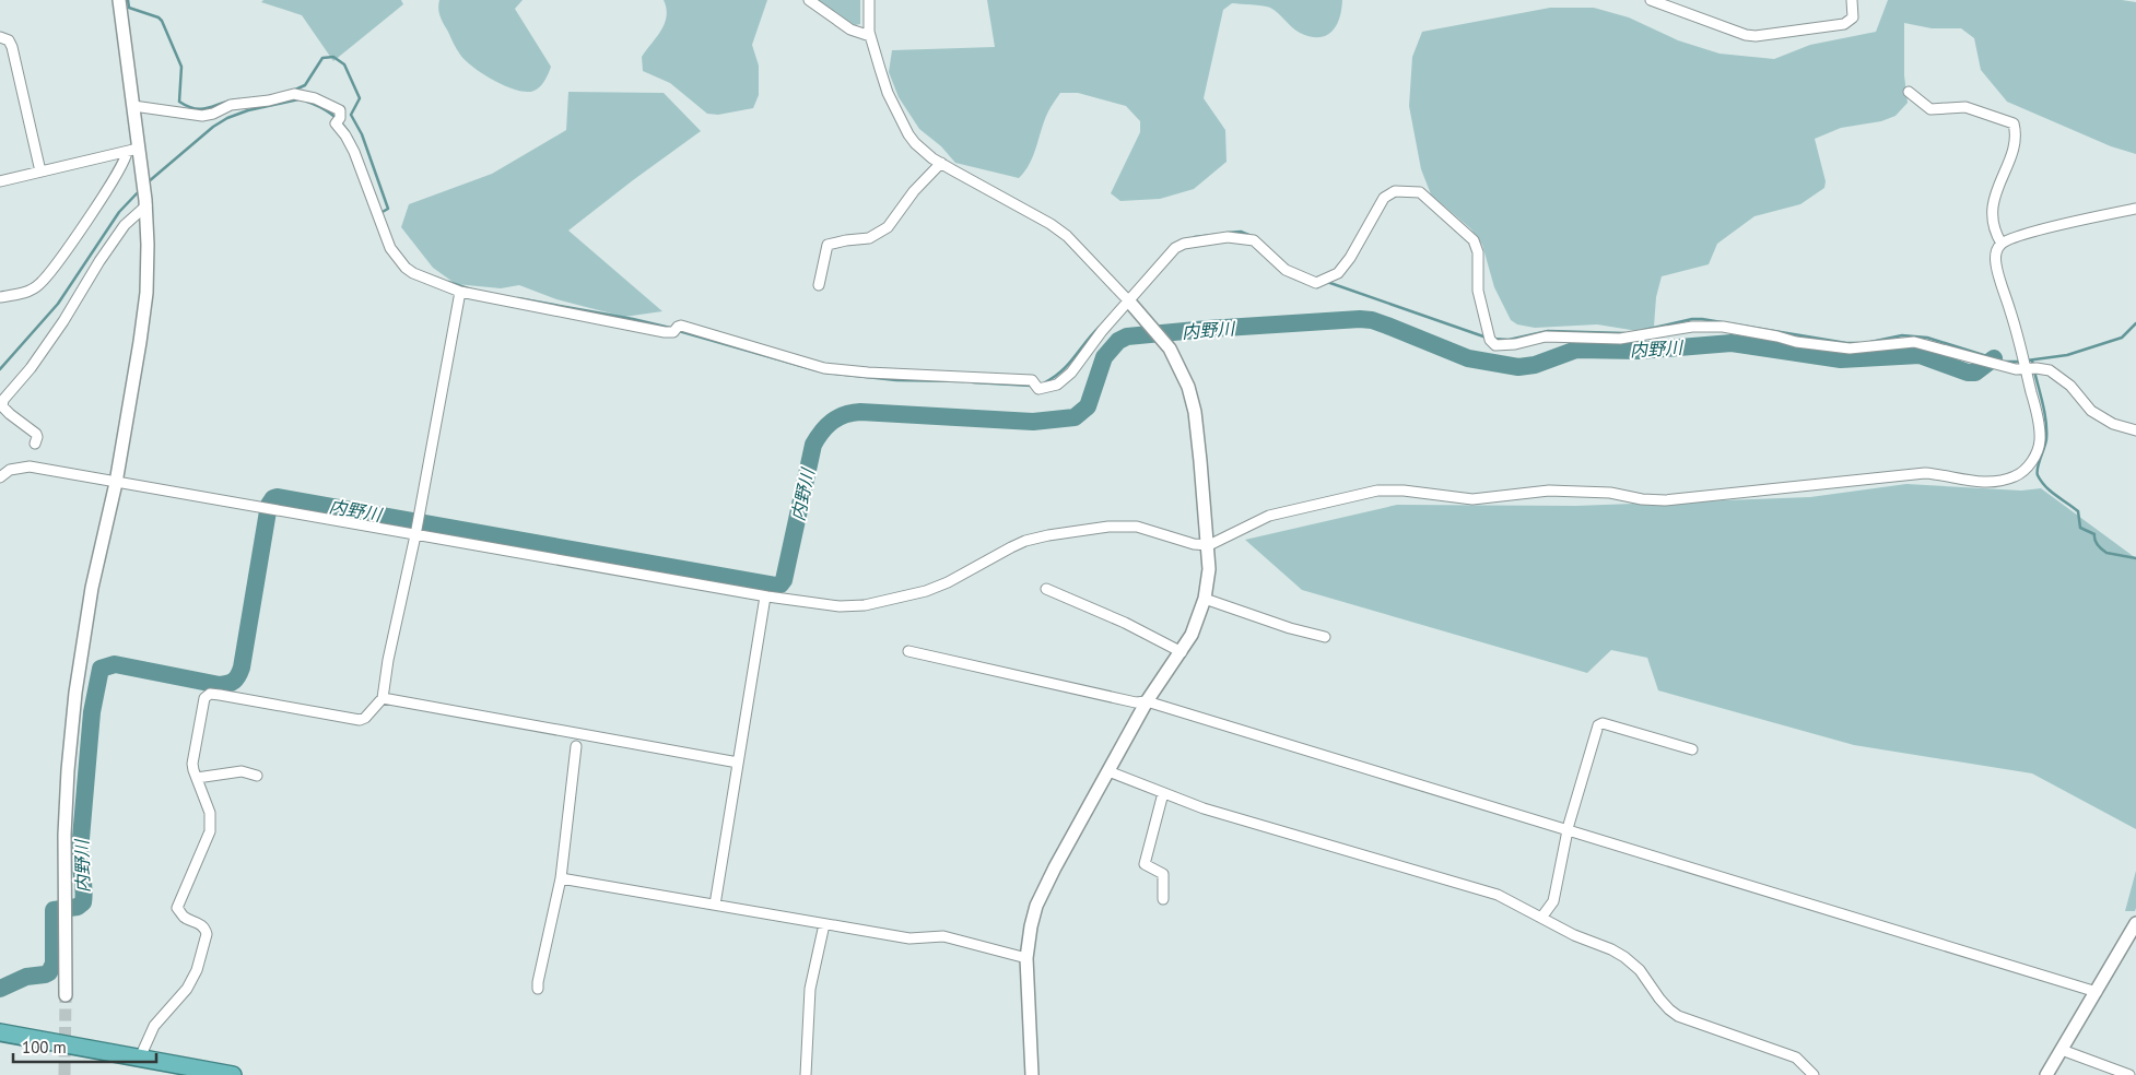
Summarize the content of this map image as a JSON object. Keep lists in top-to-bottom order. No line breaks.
{"water":["内野川"],"scale_bar":"100 m"}
